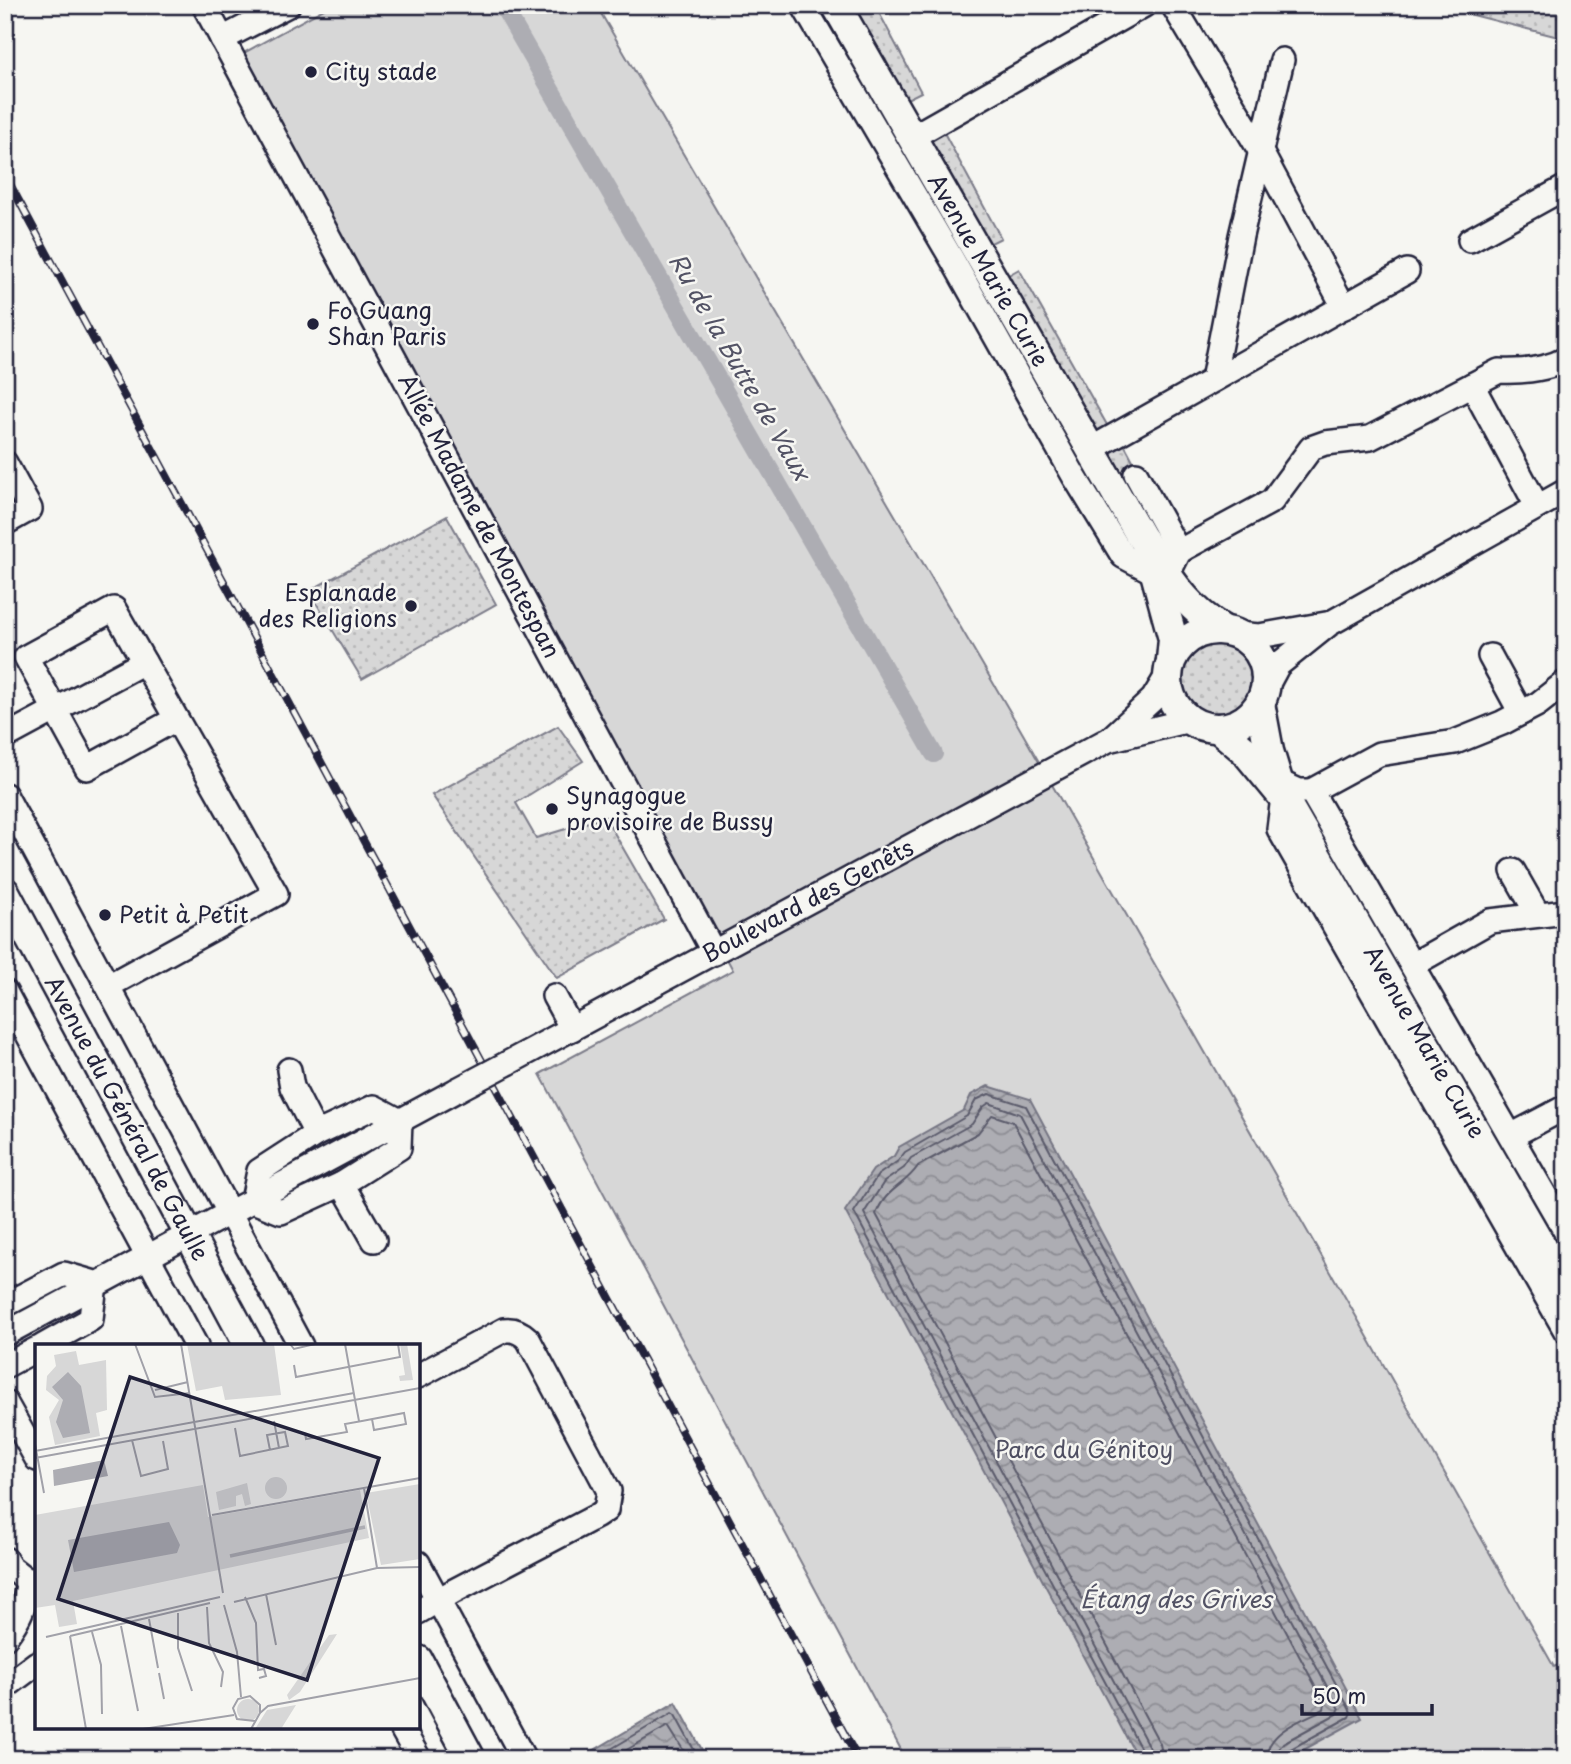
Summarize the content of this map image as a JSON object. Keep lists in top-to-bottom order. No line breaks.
{"streets":{"main road":["Avenue Marie Curie","Avenue du Général de Gaulle"],"street":["Allée Madame de Montespan","Boulevard des Genêts"]},"crossings":[["Avenue Marie Curie","Boulevard des Genêts"],["Allée Madame de Montespan","Boulevard des Genêts"]],"water":["Ru de la Butte de Vaux","Étang des Grives"],"parks":["Parc du Génitoy"],"places":["City stade","Fo Guang Shan Paris","Esplanade des Religions","Synagogue provisoire de Bussy","Petit à Petit"],"scale_bar":"50 m"}
